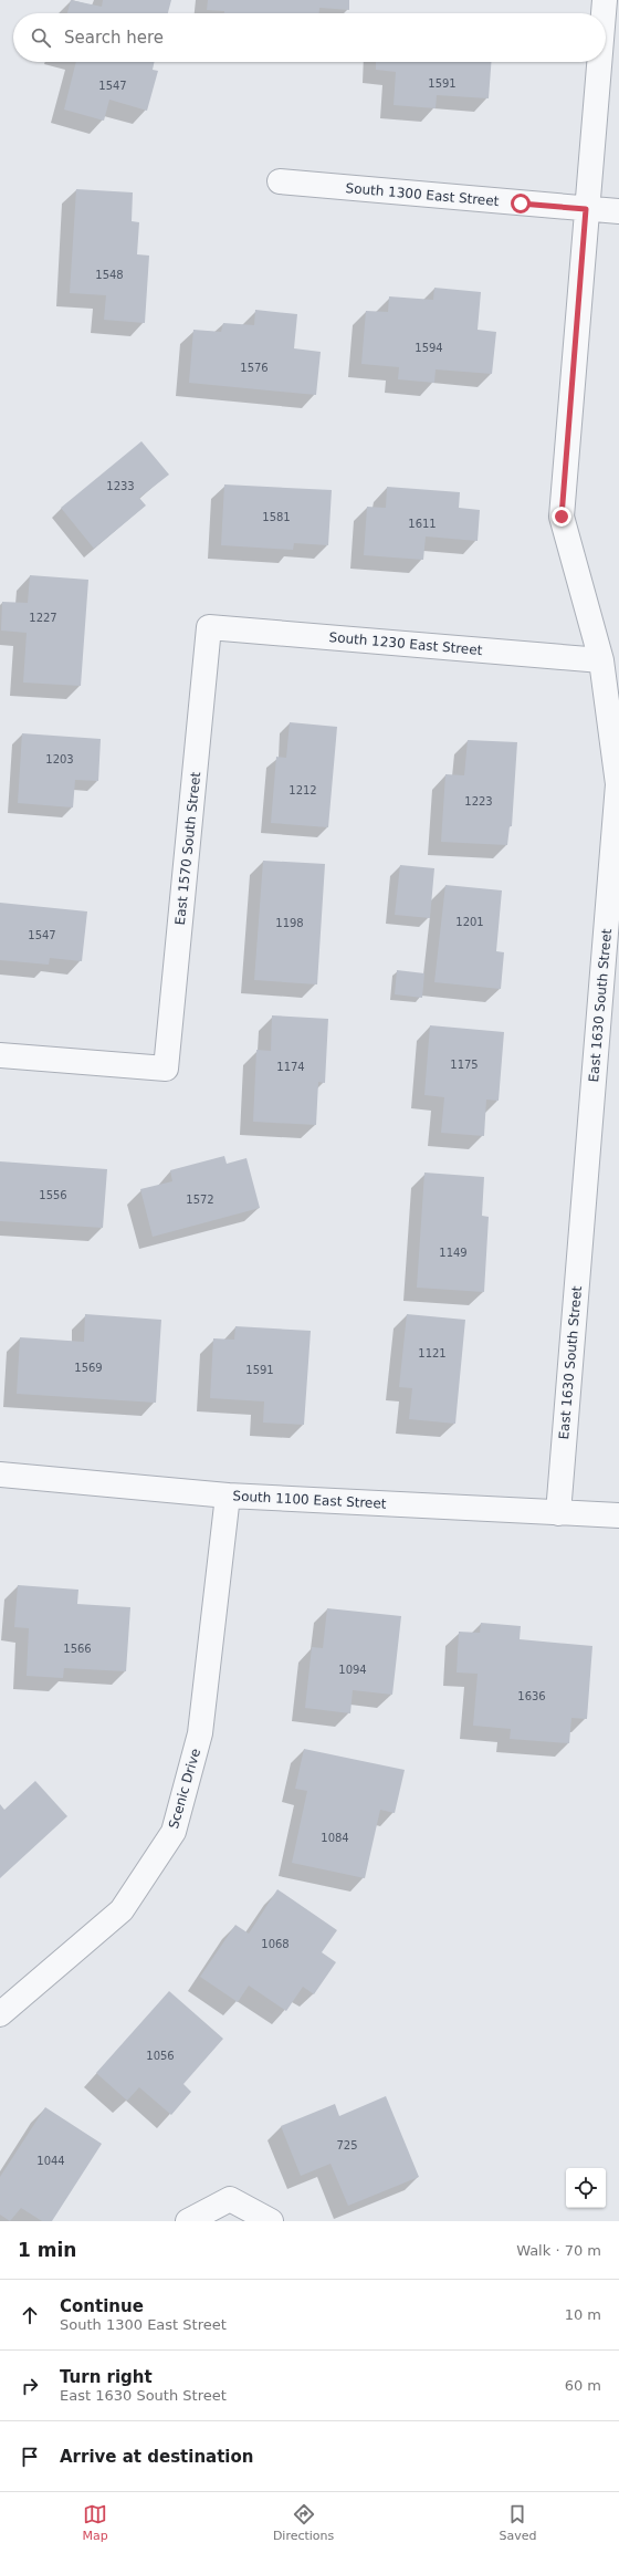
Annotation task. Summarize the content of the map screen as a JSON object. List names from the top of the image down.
{
  "streets": {
    "street": [
      "South 1300 East Street",
      "South 1230 East Street",
      "East 1570 South Street",
      "East 1630 South Street",
      "South 1100 East Street",
      "Scenic Drive"
    ]
  },
  "crossings": [
    ["South 1300 East Street", "East 1630 South Street"],
    ["South 1230 East Street", "East 1570 South Street"],
    ["South 1230 East Street", "East 1630 South Street"],
    ["East 1630 South Street", "South 1100 East Street"],
    ["South 1100 East Street", "Scenic Drive"]
  ],
  "house_numbers": [
    "1591",
    "1547",
    "1548",
    "1594",
    "1576",
    "1233",
    "1581",
    "1611",
    "1227",
    "1203",
    "1212",
    "1223",
    "1201",
    "1198",
    "1547",
    "1175",
    "1174",
    "1556",
    "1572",
    "1149",
    "1121",
    "1569",
    "1591",
    "1566",
    "1094",
    "1636",
    "1084",
    "1068",
    "1056",
    "725",
    "1044"
  ],
  "page": {
    "search": "Search here",
    "heading": ["1 min", "Walk · 70 m"],
    "list": [
      ["Continue", "South 1300 East Street", "10 m"],
      ["Turn right", "East 1630 South Street", "60 m"],
      "Arrive at destination"
    ],
    "nav": ["Map", "Directions", "Saved"]
  }
}
